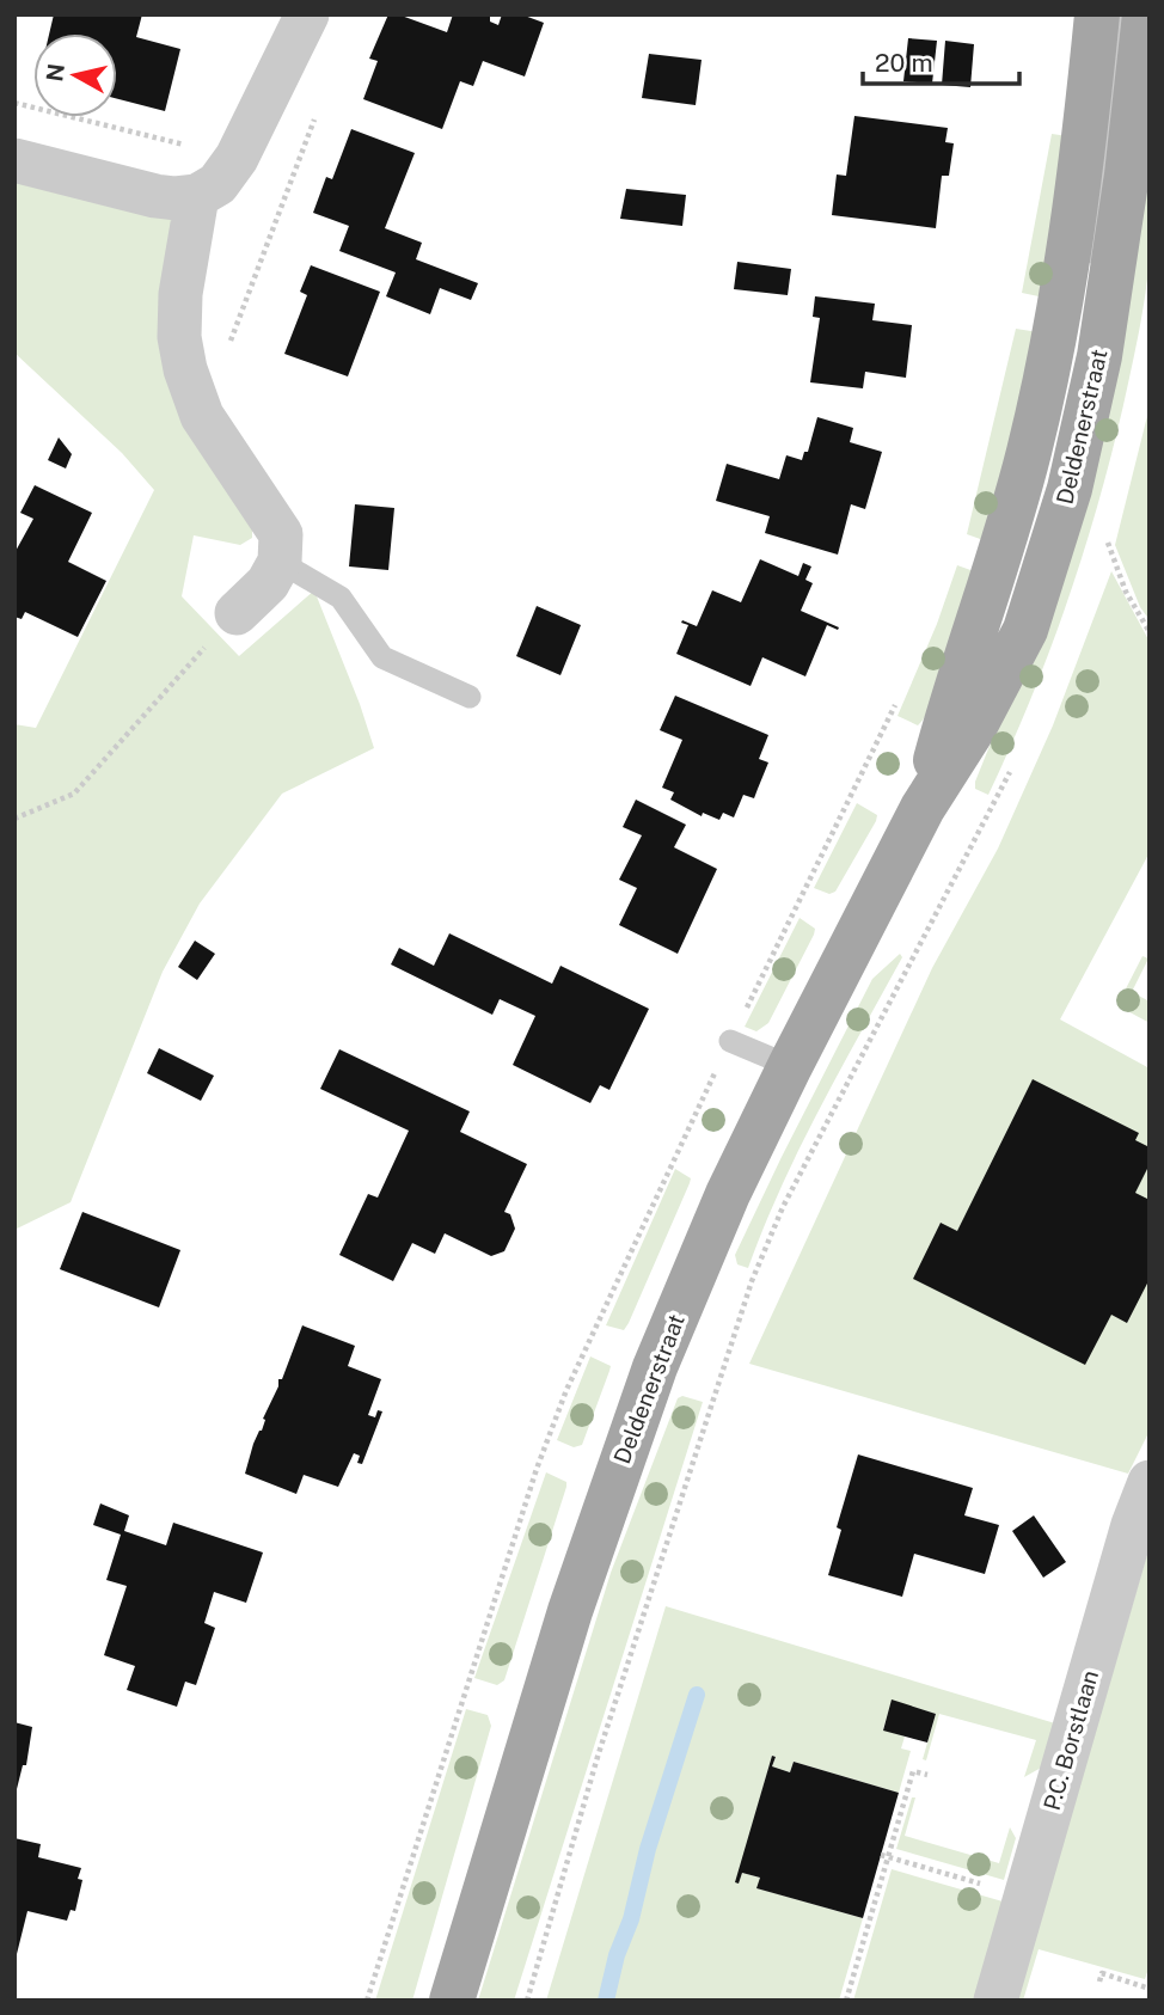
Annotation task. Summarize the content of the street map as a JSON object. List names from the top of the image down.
{
  "streets": {
    "main road": ["Deldenerstraat"],
    "street": ["P.C. Borstlaan"]
  },
  "scale_bar": "20 m",
  "north": "left"
}
